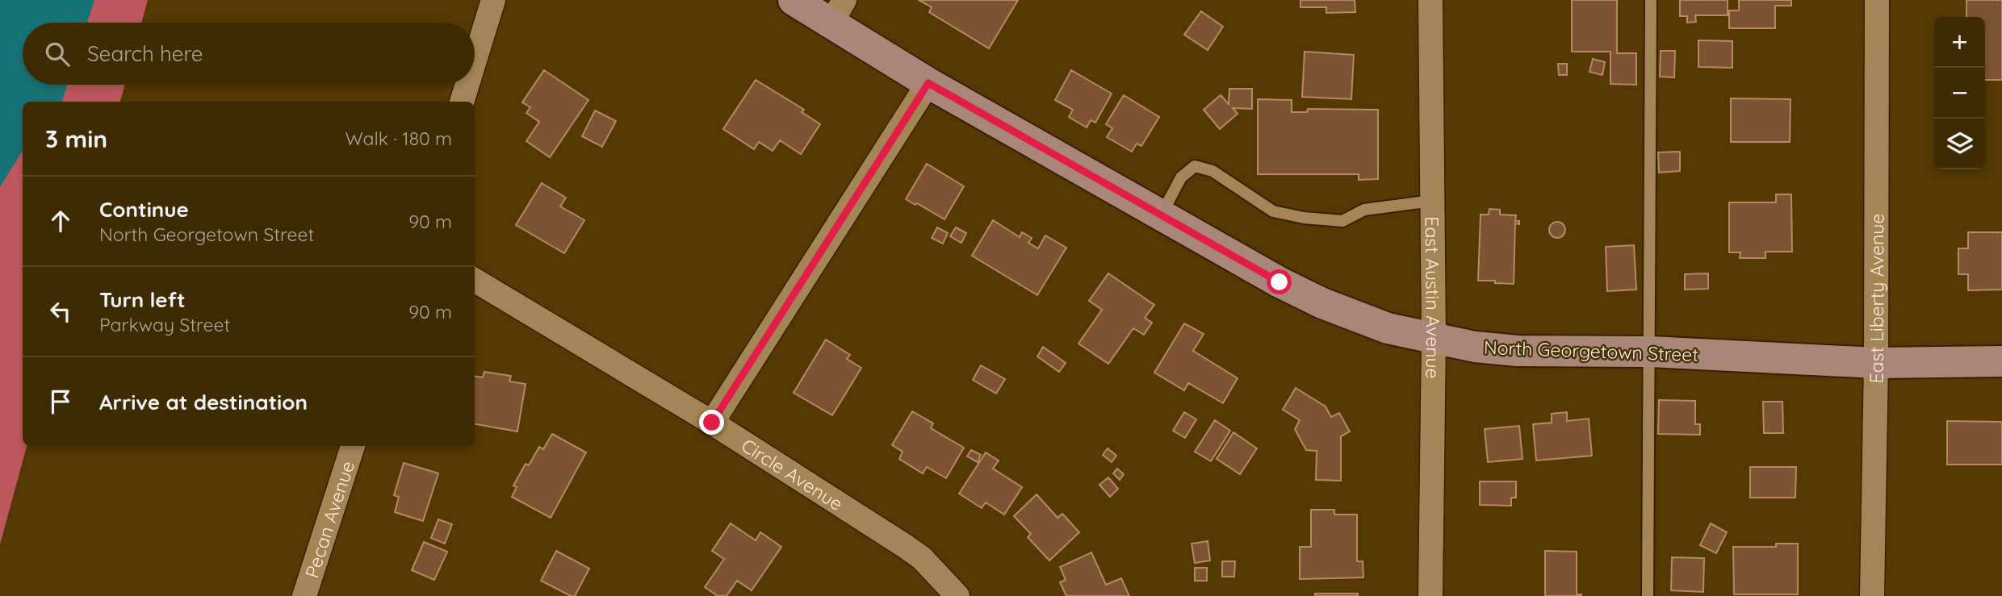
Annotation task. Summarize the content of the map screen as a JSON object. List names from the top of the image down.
{
  "streets": {
    "street": [
      "East Austin Avenue",
      "East Liberty Avenue",
      "North Georgetown Street",
      "Circle Avenue",
      "Pecan Avenue"
    ]
  },
  "crossings": [
    ["East Austin Avenue", "North Georgetown Street"],
    ["East Liberty Avenue", "North Georgetown Street"]
  ],
  "page": {
    "map_buttons": ["+", "−"],
    "search": "Search here",
    "heading": ["3 min", "Walk · 180 m"],
    "list": [
      ["Continue", "North Georgetown Street", "90 m"],
      ["Turn left", "Parkway Street", "90 m"],
      "Arrive at destination"
    ]
  }
}
